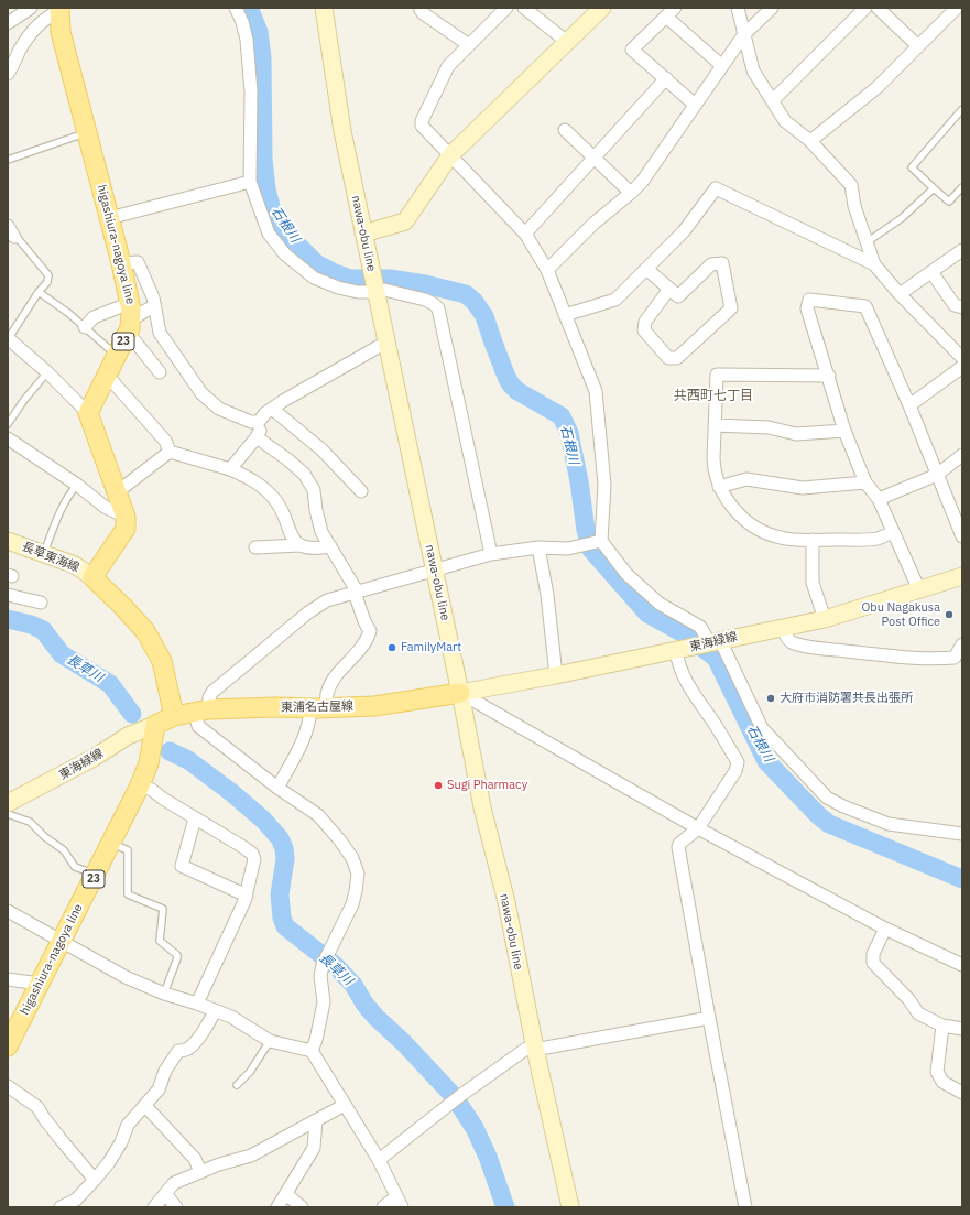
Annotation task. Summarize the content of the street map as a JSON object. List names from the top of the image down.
{
  "streets": {
    "main road": [
      "nawa-obu line",
      "higashiura-nagoya line",
      "23",
      "長草東海線",
      "東海緑線",
      "東浦名古屋線"
    ]
  },
  "crossings": [
    ["nawa-obu line", "東海緑線"],
    ["nawa-obu line", "東浦名古屋線"],
    ["higashiura-nagoya line", "23"],
    ["higashiura-nagoya line", "東海緑線"],
    ["東海緑線", "東浦名古屋線"]
  ],
  "districts": ["共西町七丁目"],
  "water": ["石根川", "長草川"],
  "places": [
    "Obu Nagakusa Post Office",
    "FamilyMart",
    "大府市消防署共長出張所",
    "Sugi Pharmacy"
  ]
}
